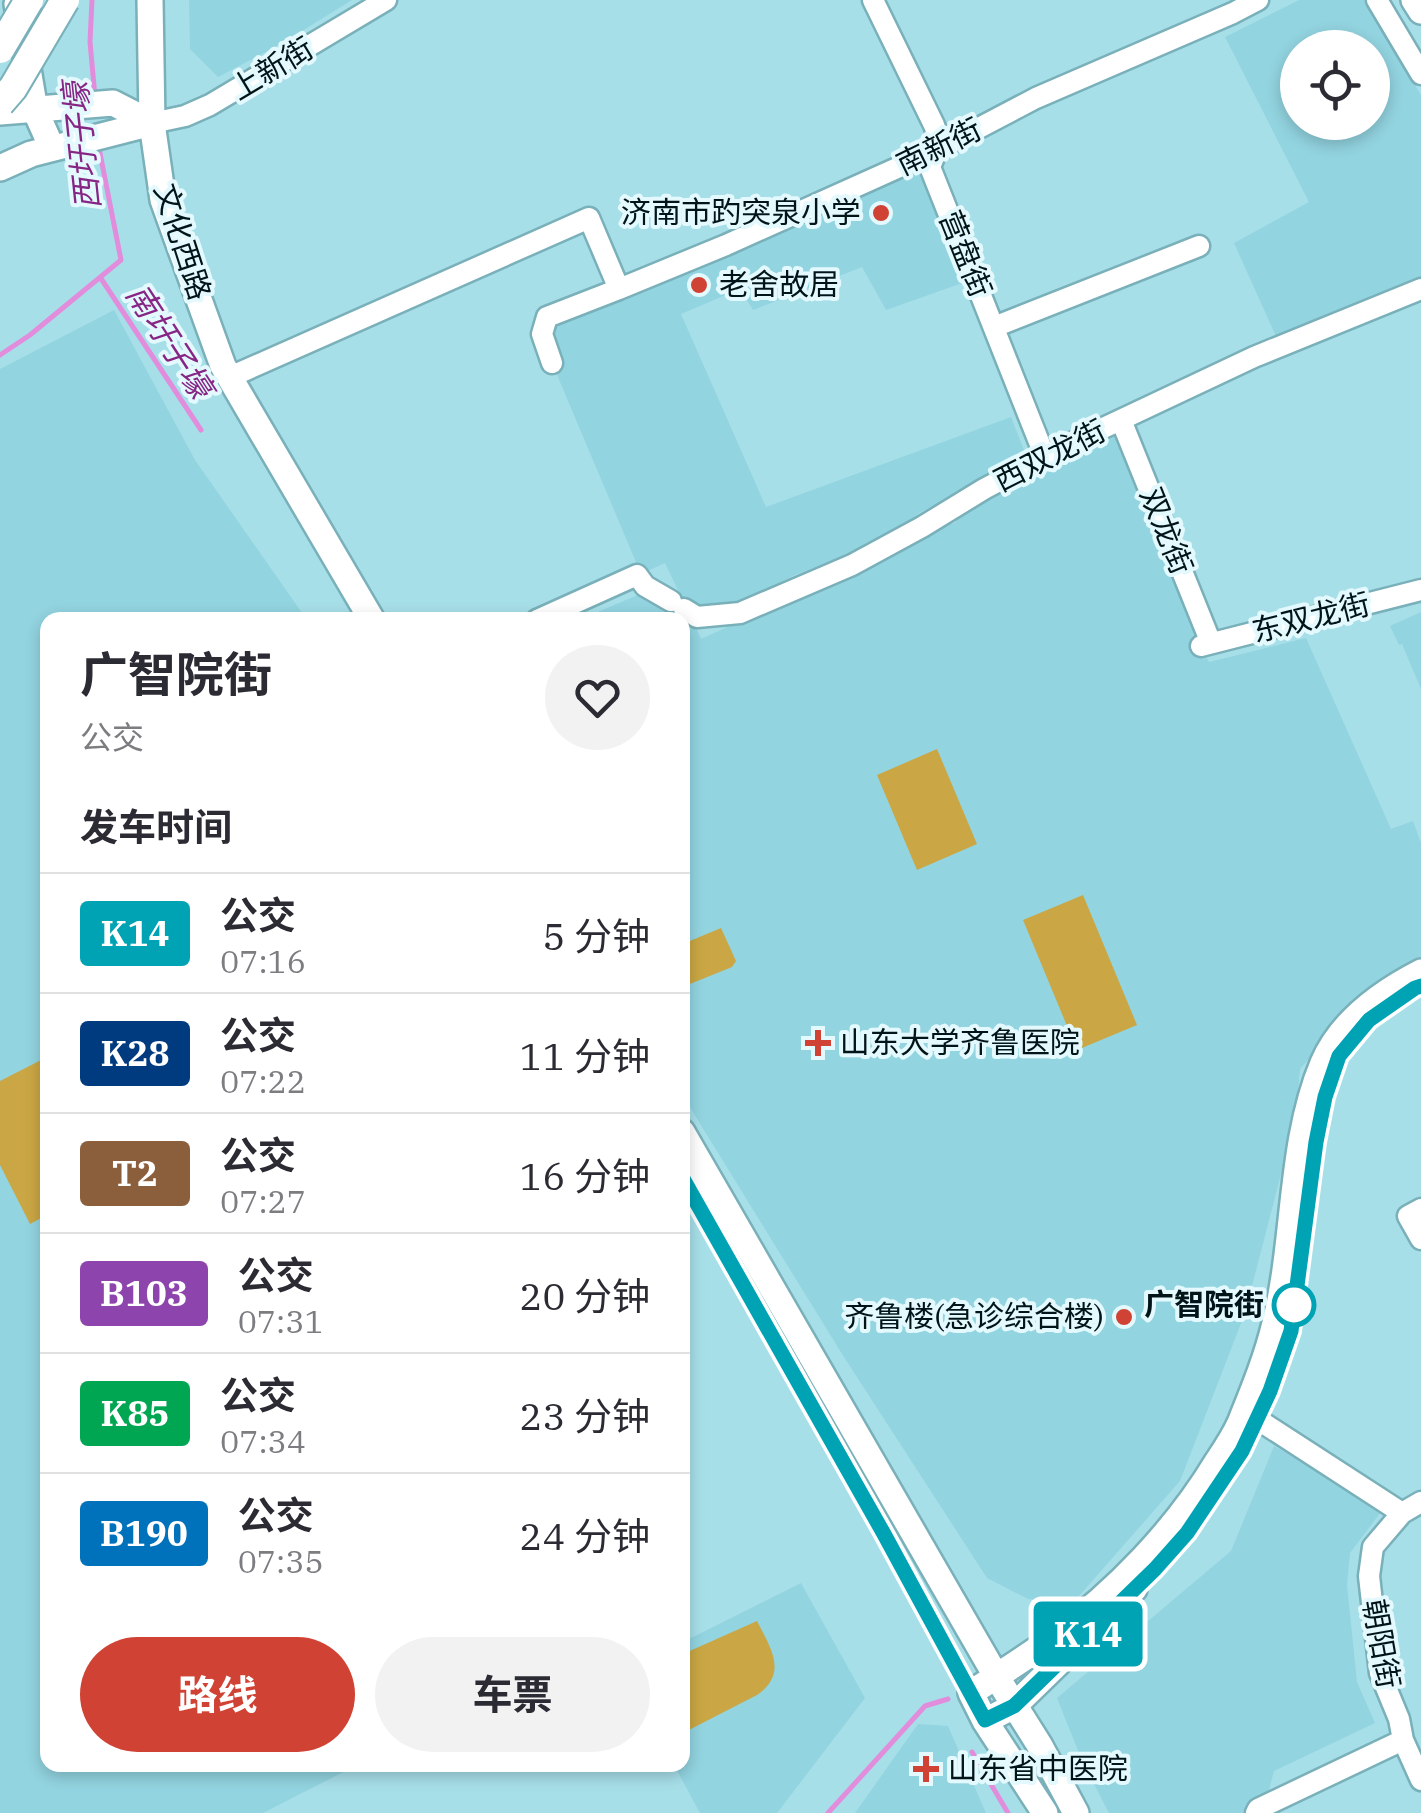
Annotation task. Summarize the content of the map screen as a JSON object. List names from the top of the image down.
{
  "streets": {
    "main road": ["文化西路"],
    "street": [
      "上新街",
      "南新街",
      "营盘街",
      "西双龙街",
      "双龙街",
      "东双龙街",
      "朝阳街"
    ]
  },
  "crossings": [
    ["上新街", "文化西路"],
    ["南新街", "营盘街"],
    ["营盘街", "西双龙街"],
    ["西双龙街", "双龙街"],
    ["双龙街", "东双龙街"]
  ],
  "water": ["西圩子壕", "南圩子壕"],
  "places": {
    "other": [
      "济南市趵突泉小学",
      "老舍故居",
      "广智院街",
      "齐鲁楼(急诊综合楼)"
    ],
    "health": ["山东大学齐鲁医院", "山东省中医院"]
  },
  "lines": ["bus line K14"],
  "page": {
    "on_map": "K14",
    "heading": [
      ["广智院街", "公交"],
      "发车时间"
    ],
    "list": [
      {
        "mark": "K14",
        "name": "公交",
        "note": "07:16",
        "value": "5 分钟"
      },
      {
        "mark": "K28",
        "name": "公交",
        "note": "07:22",
        "value": "11 分钟"
      },
      {
        "mark": "T2",
        "name": "公交",
        "note": "07:27",
        "value": "16 分钟"
      },
      {
        "mark": "B103",
        "name": "公交",
        "note": "07:31",
        "value": "20 分钟"
      },
      {
        "mark": "K85",
        "name": "公交",
        "note": "07:34",
        "value": "23 分钟"
      },
      {
        "mark": "B190",
        "name": "公交",
        "note": "07:35",
        "value": "24 分钟"
      }
    ],
    "buttons": ["路线", "车票"]
  }
}
